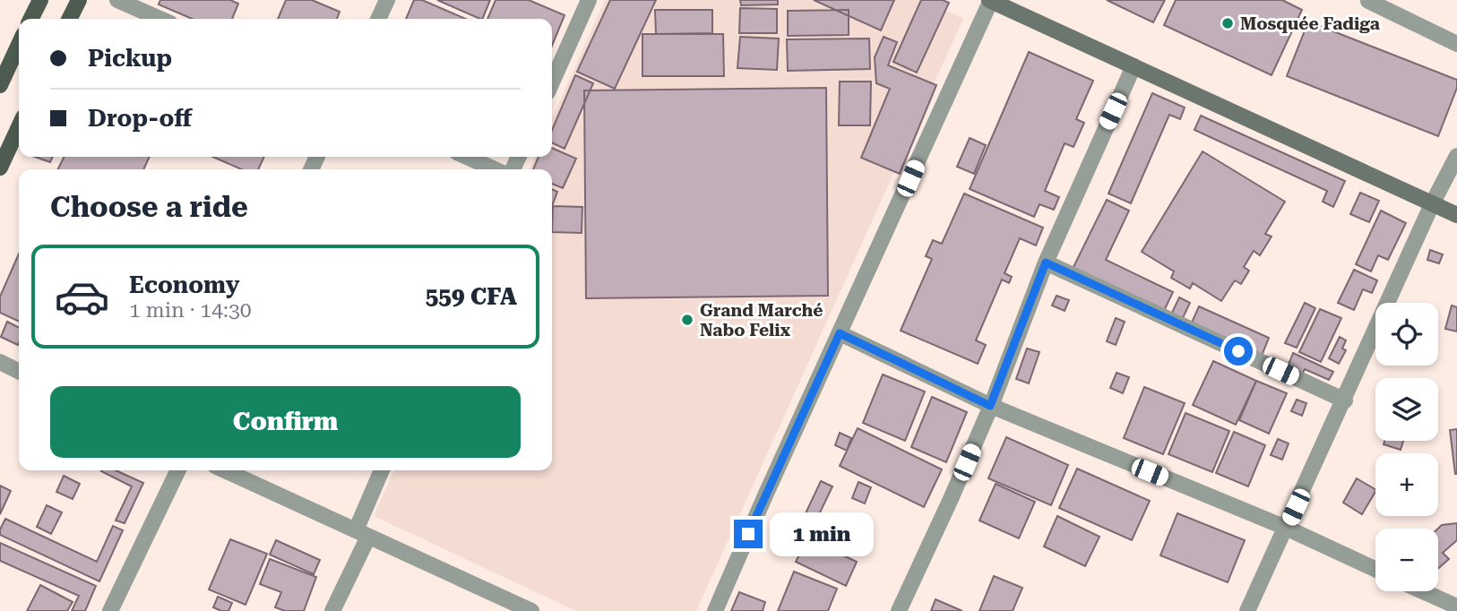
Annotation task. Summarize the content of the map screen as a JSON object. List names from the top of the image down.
{
  "places": ["Mosquée Fadiga", "Grand Marché Nabo Felix"],
  "page": {
    "banner": ["Pickup", "Drop-off"],
    "heading": "Choose a ride",
    "list": [
      {
        "name": "Economy",
        "note": "1 min · 14:30",
        "value": "559 CFA"
      }
    ],
    "map_buttons": ["+", "−"],
    "buttons": "Confirm",
    "bubble": "1 min"
  }
}
